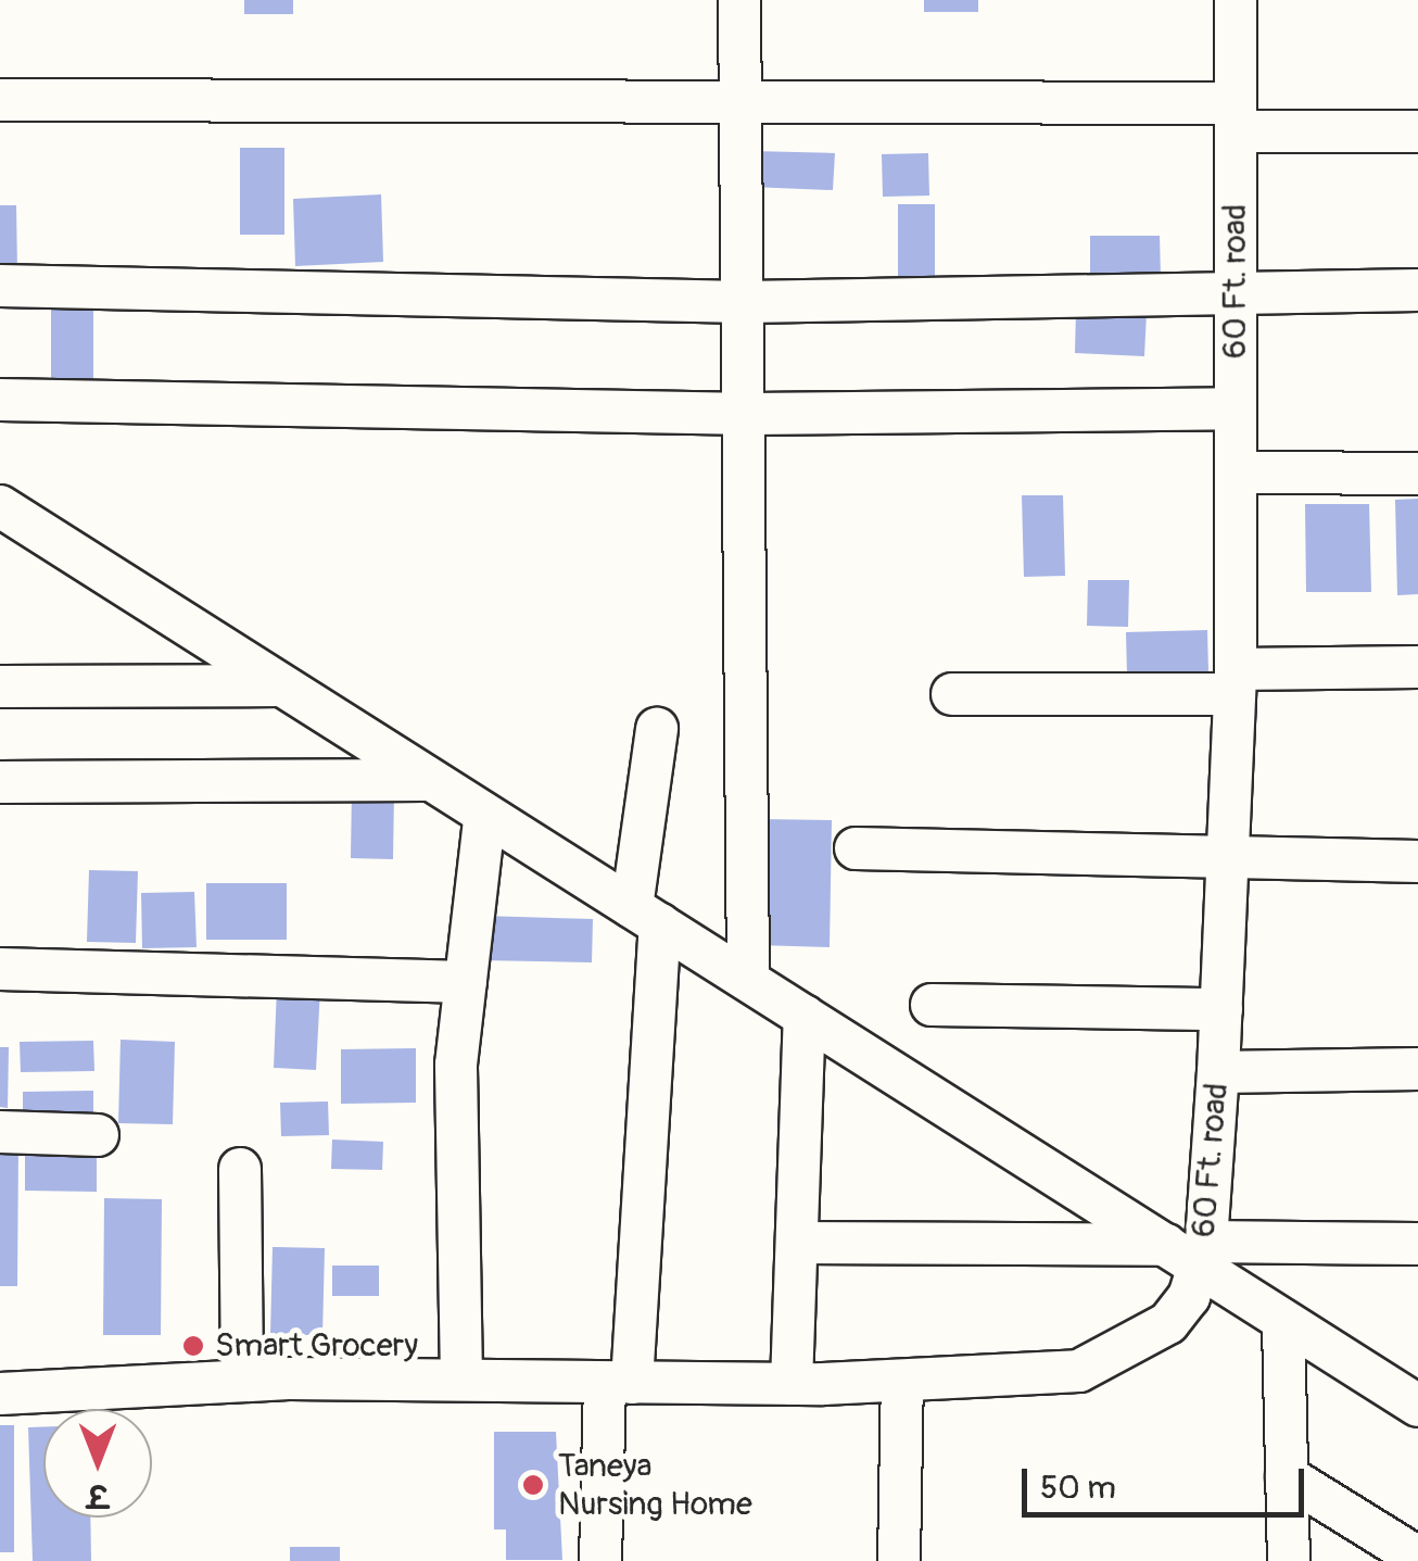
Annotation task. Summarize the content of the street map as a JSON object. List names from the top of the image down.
{
  "streets": {
    "street": ["60 Ft. road"]
  },
  "places": ["Smart Grocery", "Taneya Nursing Home"],
  "scale_bar": "50 m",
  "north": "bottom"
}
